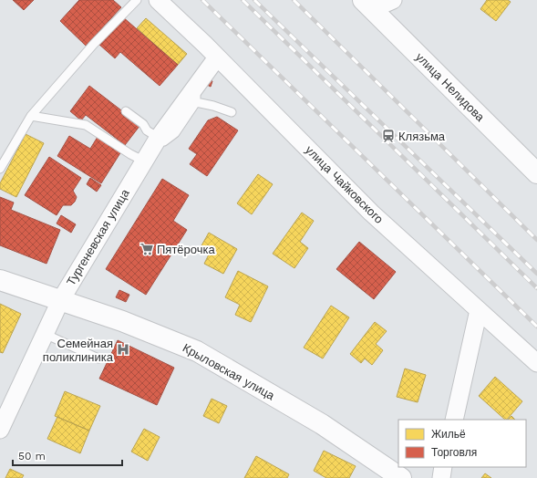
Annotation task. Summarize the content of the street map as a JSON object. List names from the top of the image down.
{
  "streets": {
    "street": [
      "улица Нелидова",
      "улица Чайковского",
      "Тургеневская улица",
      "Крыловская улица"
    ]
  },
  "crossings": [
    ["улица Чайковского", "Тургеневская улица"],
    ["Тургеневская улица", "Крыловская улица"]
  ],
  "places": {
    "station": ["Клязьма"],
    "supermarket": ["Пятёрочка"],
    "hospital": ["Семейная поликлиника"]
  },
  "legend": ["Жильё", "Торговля"],
  "scale_bar": "50 m"
}
